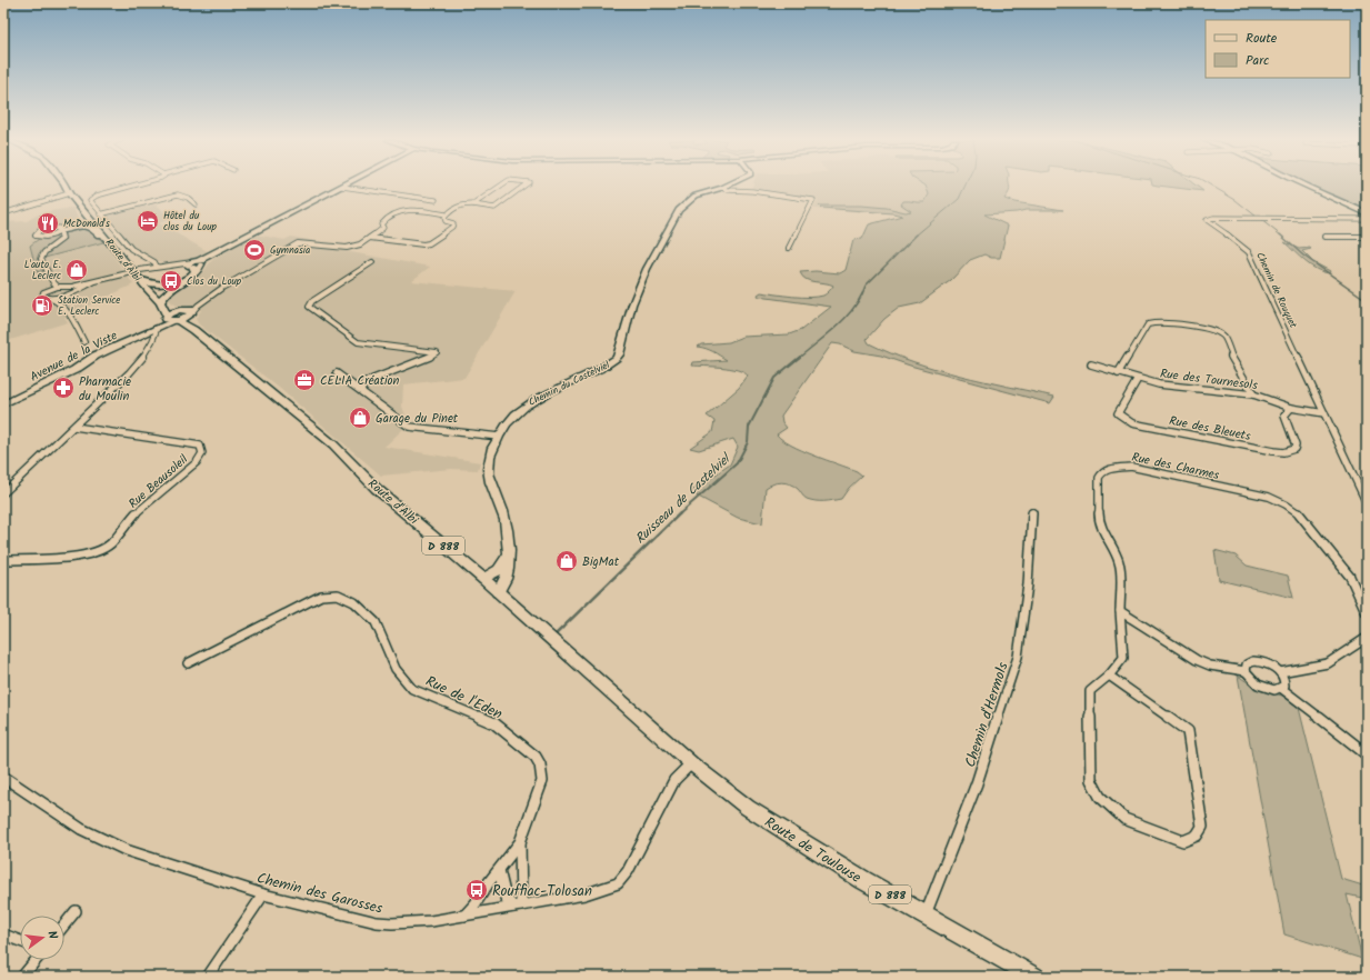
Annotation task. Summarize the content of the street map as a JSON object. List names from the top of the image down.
{
  "streets": {
    "main road": ["Route d'Albi", "D 888", "Route de Toulouse"],
    "street": [
      "Chemin de Rouquet",
      "Avenue de la Viste",
      "Rue des Tournesols",
      "Chemin du Castelviel",
      "Rue des Bleuets",
      "Rue des Charmes",
      "Rue Beausoleil",
      "Rue de l'Eden",
      "Chemin d'Hermols",
      "Chemin des Garosses"
    ]
  },
  "crossings": [
    ["Route d'Albi", "Avenue de la Viste"],
    ["Route d'Albi", "Chemin du Castelviel"],
    ["Route d'Albi", "Route de Toulouse"],
    ["Route d'Albi", "Chemin des Garosses"],
    ["Chemin de Rouquet", "Rue des Tournesols"],
    ["Rue des Tournesols", "Rue des Bleuets"],
    ["Rue de l'Eden", "Chemin des Garosses"],
    ["Chemin d'Hermols", "Route de Toulouse"],
    ["Route de Toulouse", "Chemin des Garosses"]
  ],
  "water": ["Ruisseau de Castelviel"],
  "places": {
    "hotel": ["Hôtel du clos du Loup"],
    "restaurant": ["McDonald's"],
    "sports": ["Gymnasia"],
    "shop": ["L'auto E. Leclerc", "Garage du Pinet", "BigMat"],
    "bus stop": ["Clos du Loup", "Rouffiac-Tolosan"],
    "fuel station": ["Station Service E. Leclerc"],
    "office": ["CELIA Création"],
    "pharmacy": ["Pharmacie du Moulin"]
  },
  "legend": ["Route", "Parc"],
  "north": "right"
}
